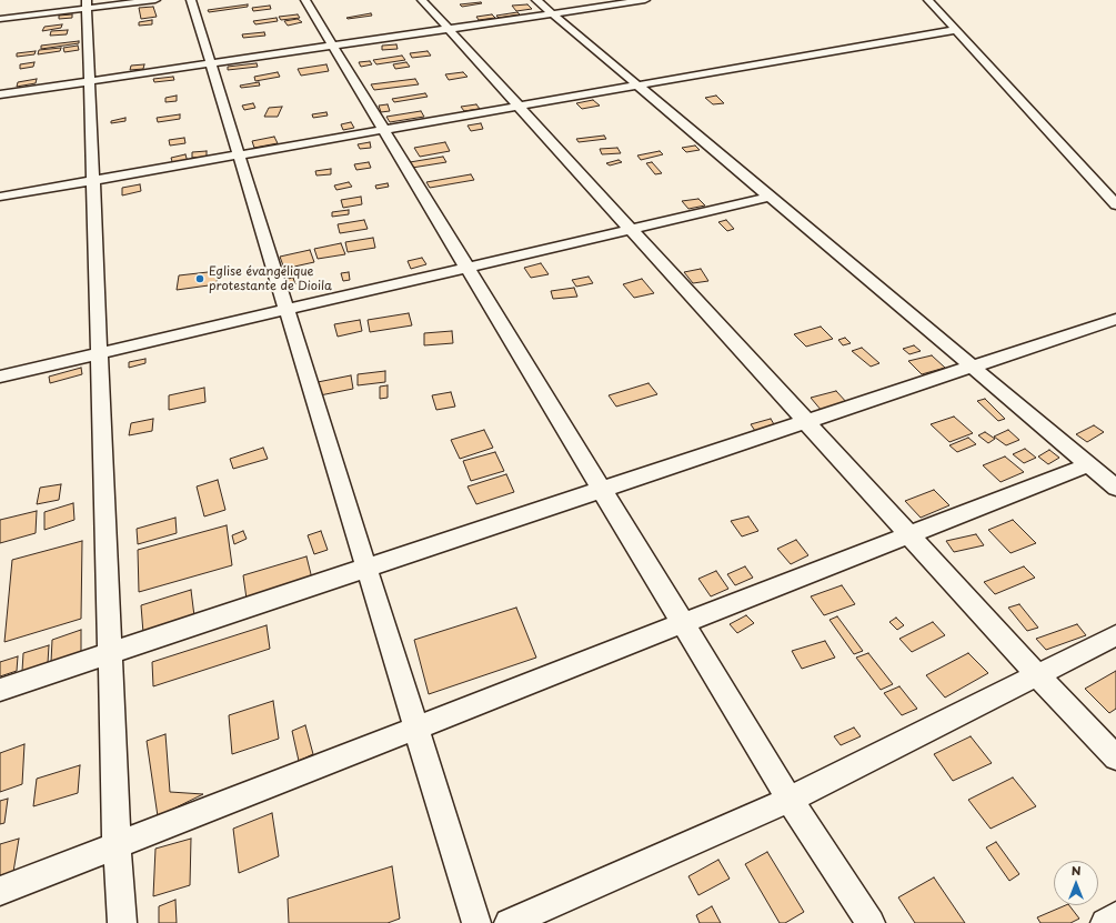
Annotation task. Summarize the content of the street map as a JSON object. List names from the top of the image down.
{
  "places": ["Eglise évangélique protestante de Dioila"],
  "north": "top"
}
